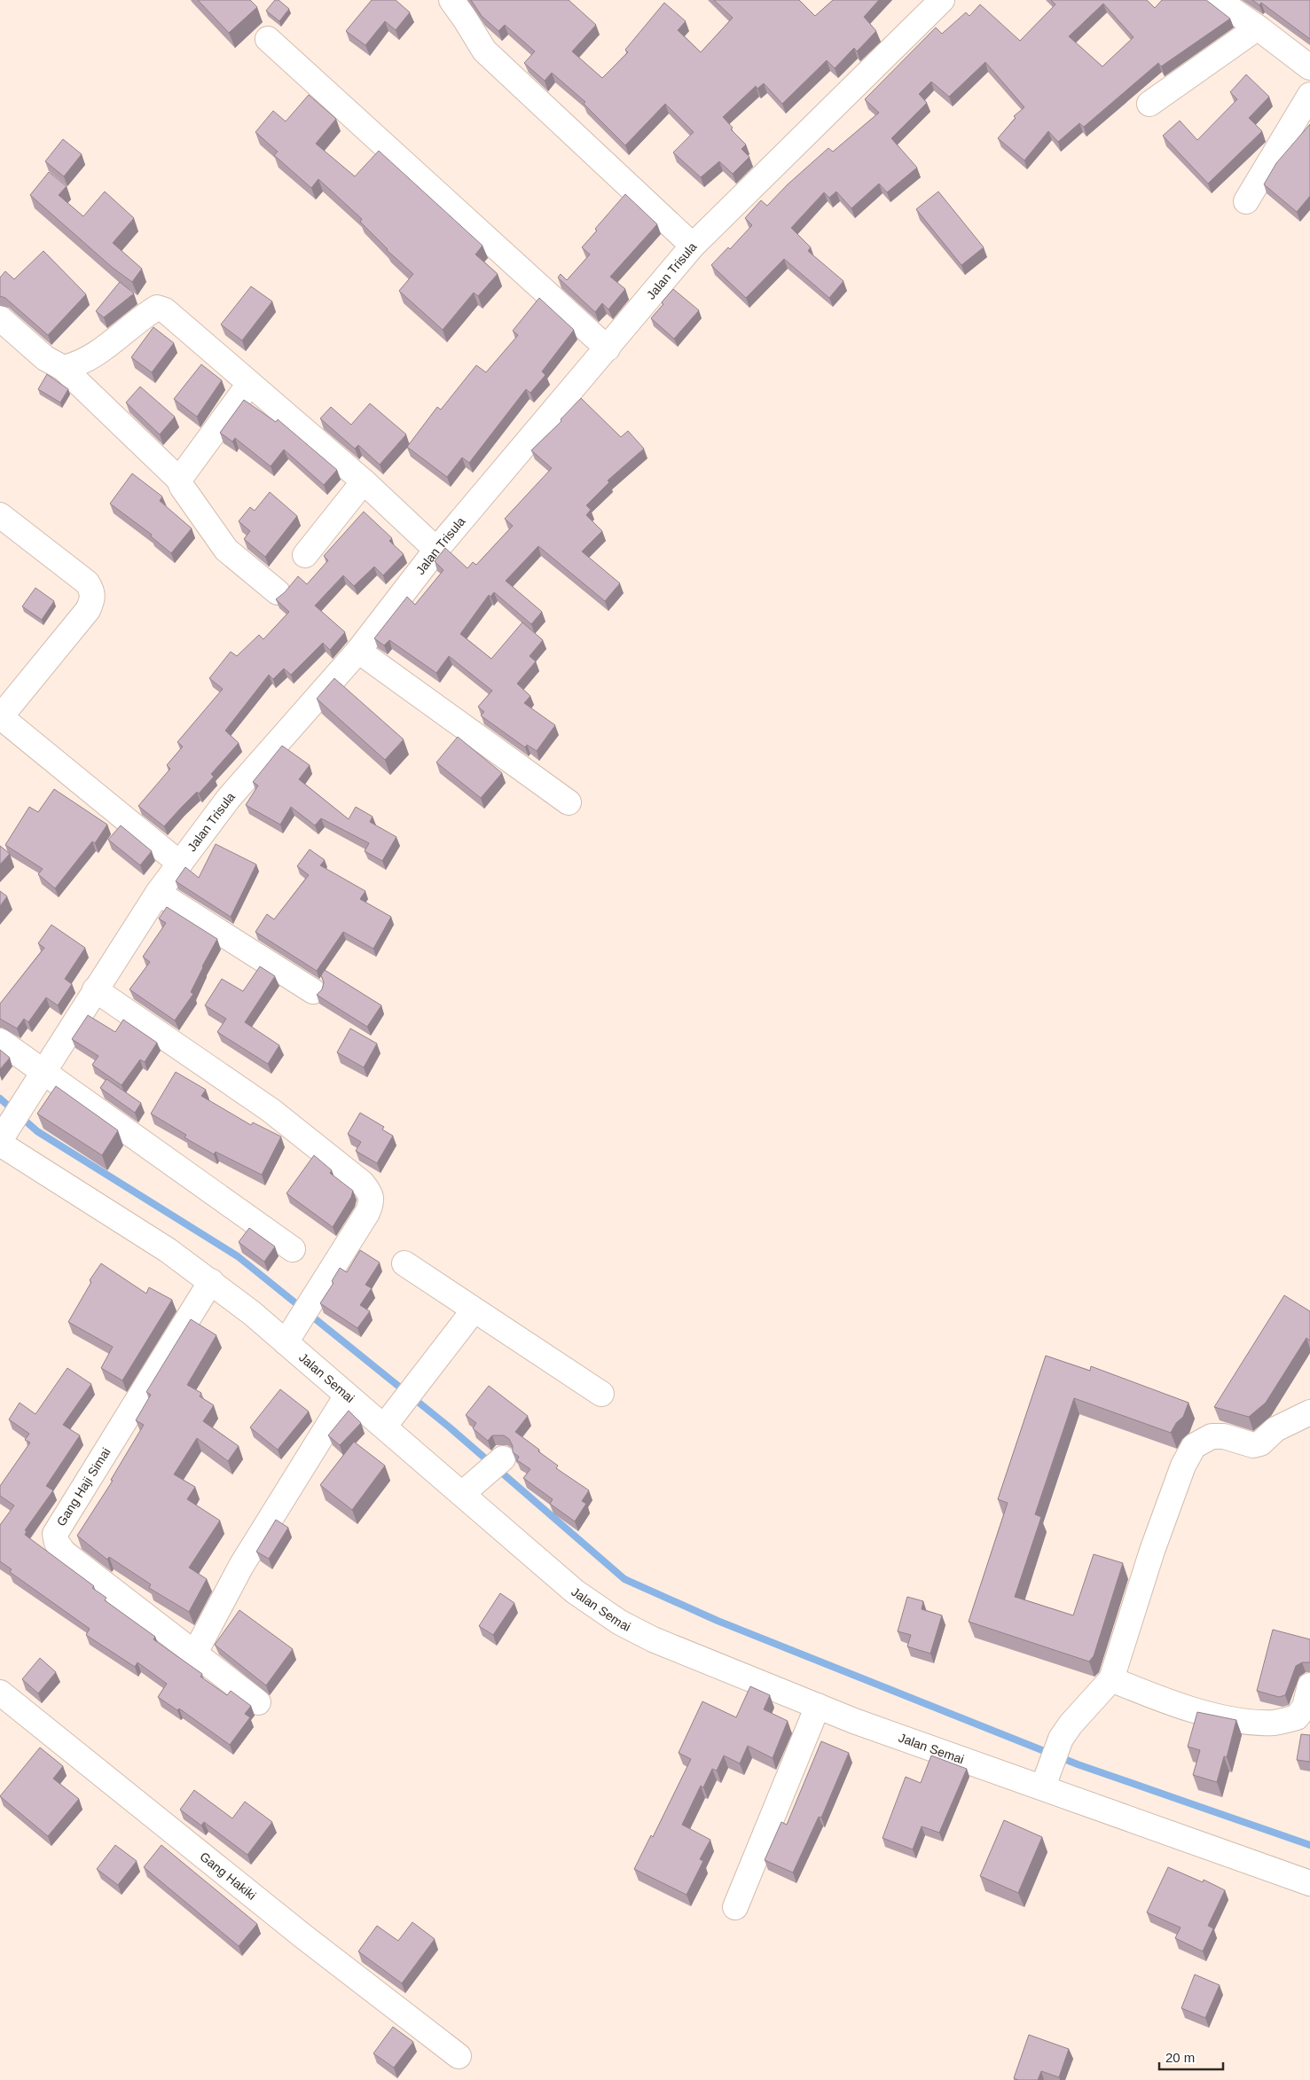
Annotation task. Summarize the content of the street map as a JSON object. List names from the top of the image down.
{
  "streets": {
    "street": [
      "Jalan Trisula",
      "Jalan Semai",
      "Gang Haji Simai",
      "Gang Hakiki"
    ]
  },
  "crossings": [
    ["Jalan Trisula", "Jalan Semai"],
    ["Jalan Semai", "Gang Haji Simai"]
  ],
  "scale_bar": "20 m"
}
